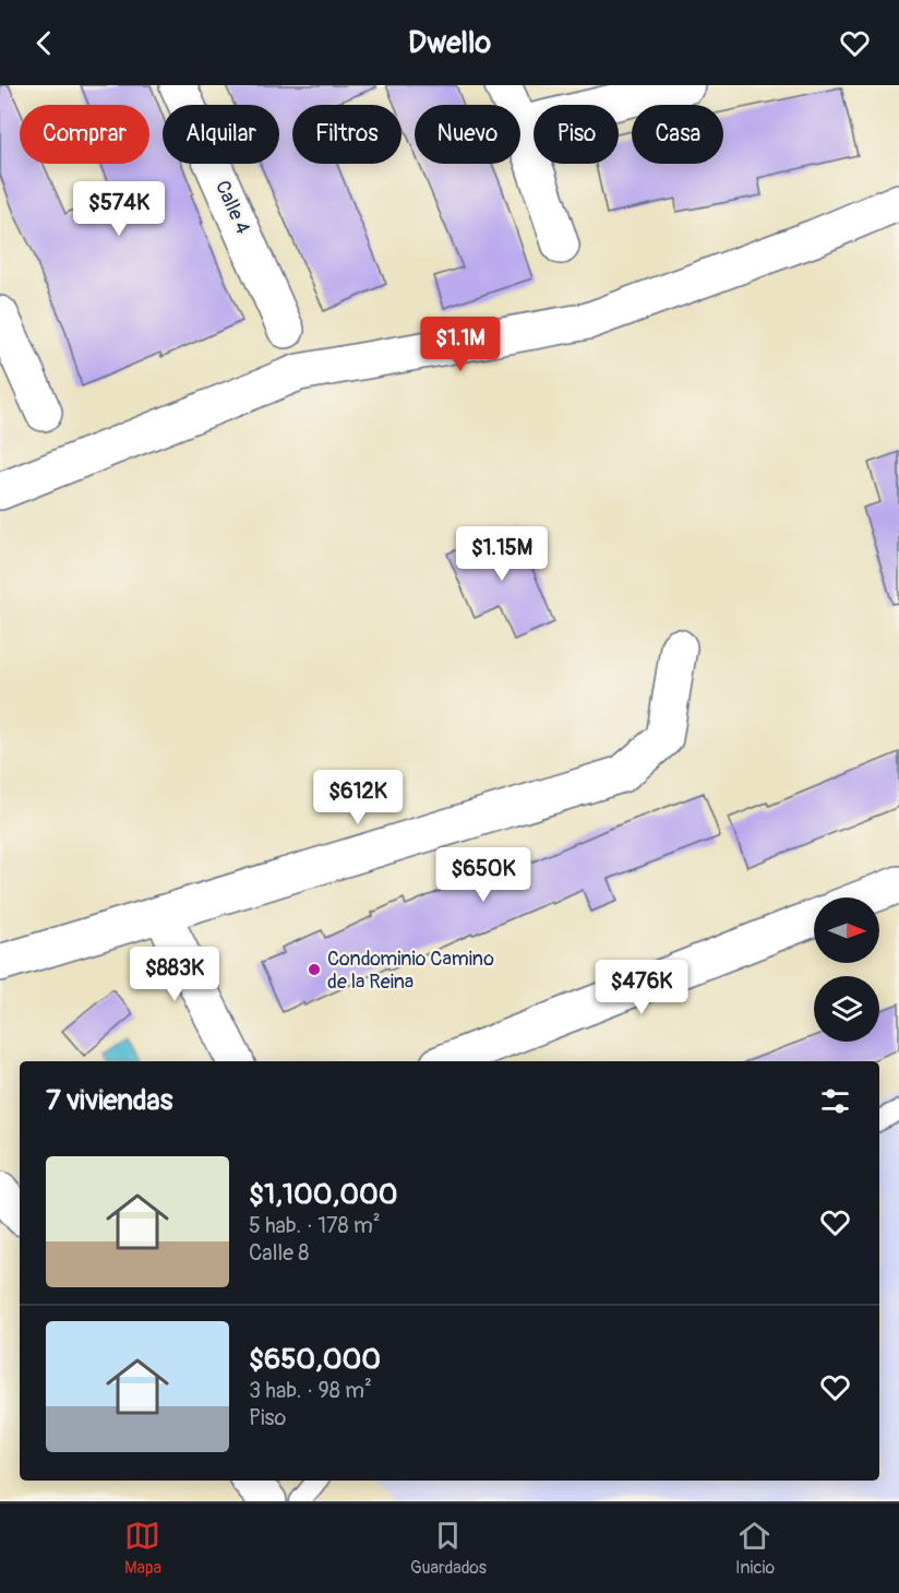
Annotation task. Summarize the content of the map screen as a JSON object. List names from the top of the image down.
{
  "streets": {
    "street": ["Calle 4"]
  },
  "places": ["Condominio Camino de la Reina"],
  "north": "right",
  "page": {
    "header": "Dwello",
    "chip": [
      "Comprar",
      "Alquilar",
      "Filtros",
      "Nuevo",
      "Piso",
      "Casa"
    ],
    "price": [
      "$574K",
      "$1.1M",
      "$1.15M",
      "$612K",
      "$650K",
      "$883K",
      "$476K"
    ],
    "heading": "7 viviendas",
    "list": [
      {
        "name": "$1,100,000",
        "note": "5 hab. · 178 m² · Calle 8"
      },
      {
        "name": "$650,000",
        "note": "3 hab. · 98 m² · Piso"
      }
    ],
    "tabs": ["Mapa", "Guardados", "Inicio"]
  }
}
